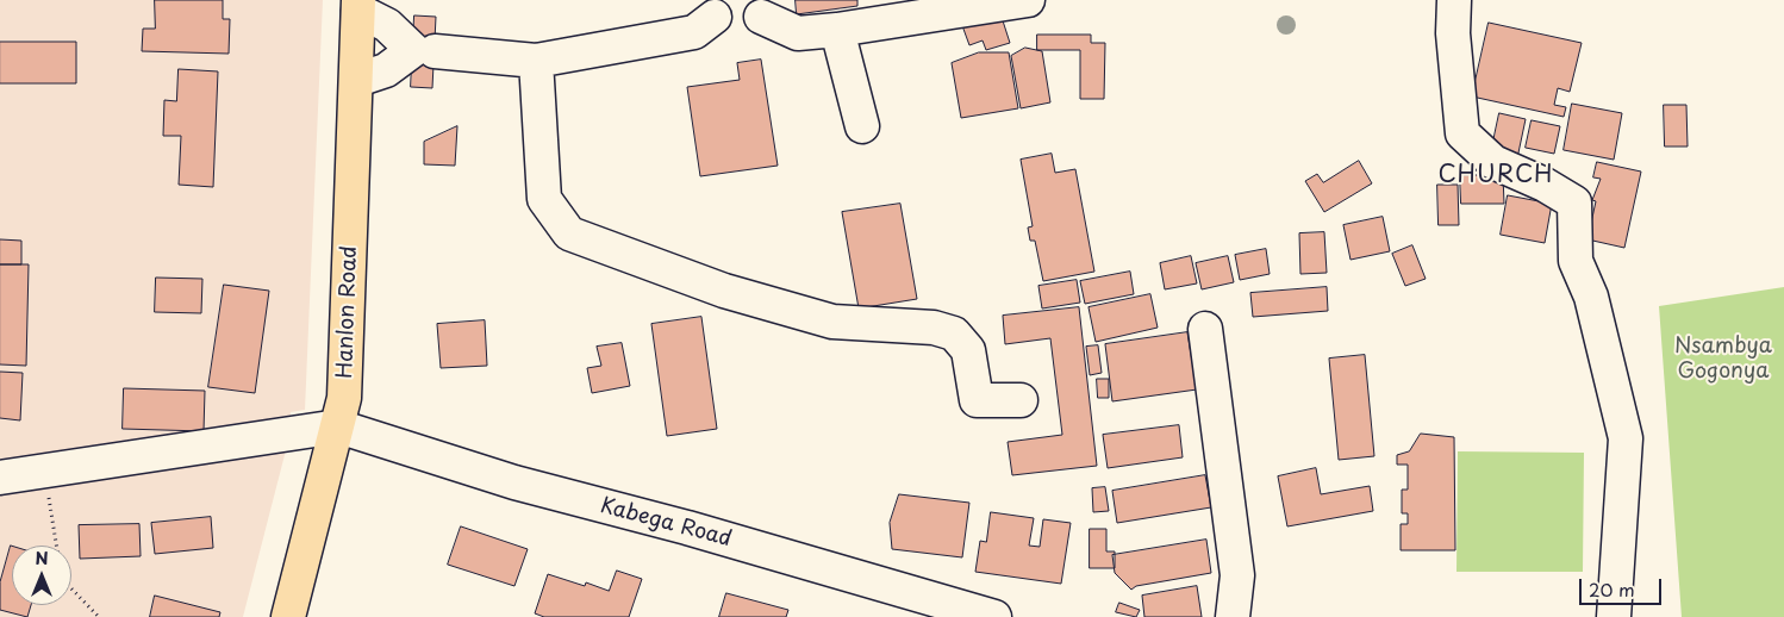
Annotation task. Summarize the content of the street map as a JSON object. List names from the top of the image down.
{
  "streets": {
    "main road": ["Hanlon Road"],
    "street": ["Kabega Road"]
  },
  "crossings": [
    ["Hanlon Road", "Kabega Road"]
  ],
  "districts": ["CHURCH"],
  "parks": ["Nsambya Gogonya"],
  "scale_bar": "20 m",
  "north": "top"
}
